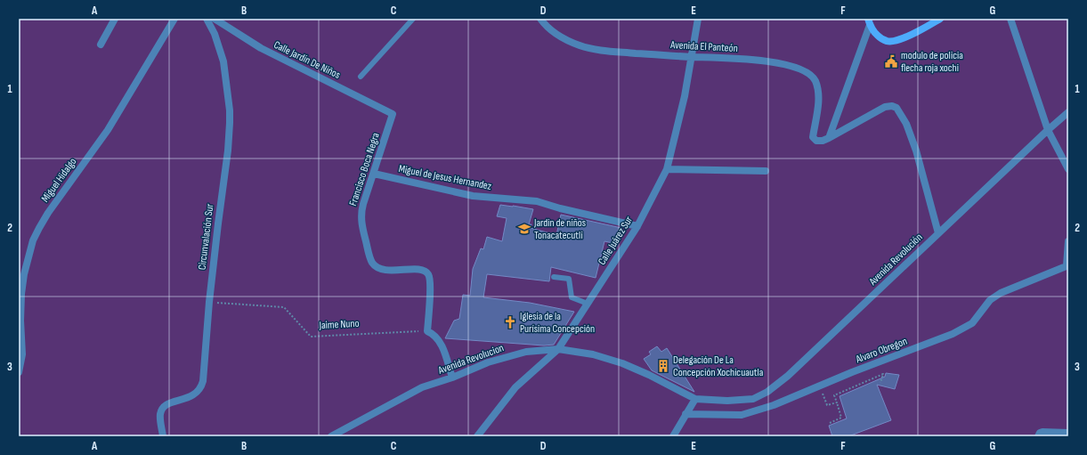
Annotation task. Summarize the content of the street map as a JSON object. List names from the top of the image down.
{
  "streets": {
    "street": [
      "Avenida El Panteón",
      "Calle Jardín De Niños",
      "Francisco Boca Negra",
      "Miguel de Jesus Hernandez",
      "Miguel Hidalgo",
      "Circunvalación Sur",
      "Calle Juárez Sur",
      "Avenida Revolución",
      "Alvaro Obregon",
      "Avenida Revolucion"
    ],
    "path": ["Jaime Nuno"]
  },
  "crossings": [
    ["Avenida El Panteón", "Calle Juárez Sur"],
    ["Calle Jardín De Niños", "Francisco Boca Negra"],
    ["Francisco Boca Negra", "Miguel de Jesus Hernandez"],
    ["Francisco Boca Negra", "Jaime Nuno"],
    ["Miguel de Jesus Hernandez", "Calle Juárez Sur"],
    ["Circunvalación Sur", "Jaime Nuno"],
    ["Calle Juárez Sur", "Avenida Revolucion"],
    ["Avenida Revolución", "Avenida Revolucion"]
  ],
  "places": {
    "public building": ["modulo de policia flecha roja xochi"],
    "school or university": ["Jardin de niños Tonacatecutli"],
    "church": ["Iglesia de la Purísima Concepción"],
    "building": ["Delegación De La Concepción Xochicuautla"]
  },
  "grid": {
    "columns": [
      "A",
      "B",
      "C",
      "D",
      "E",
      "F",
      "G"
    ],
    "rows": ["1", "2", "3"]
  }
}
